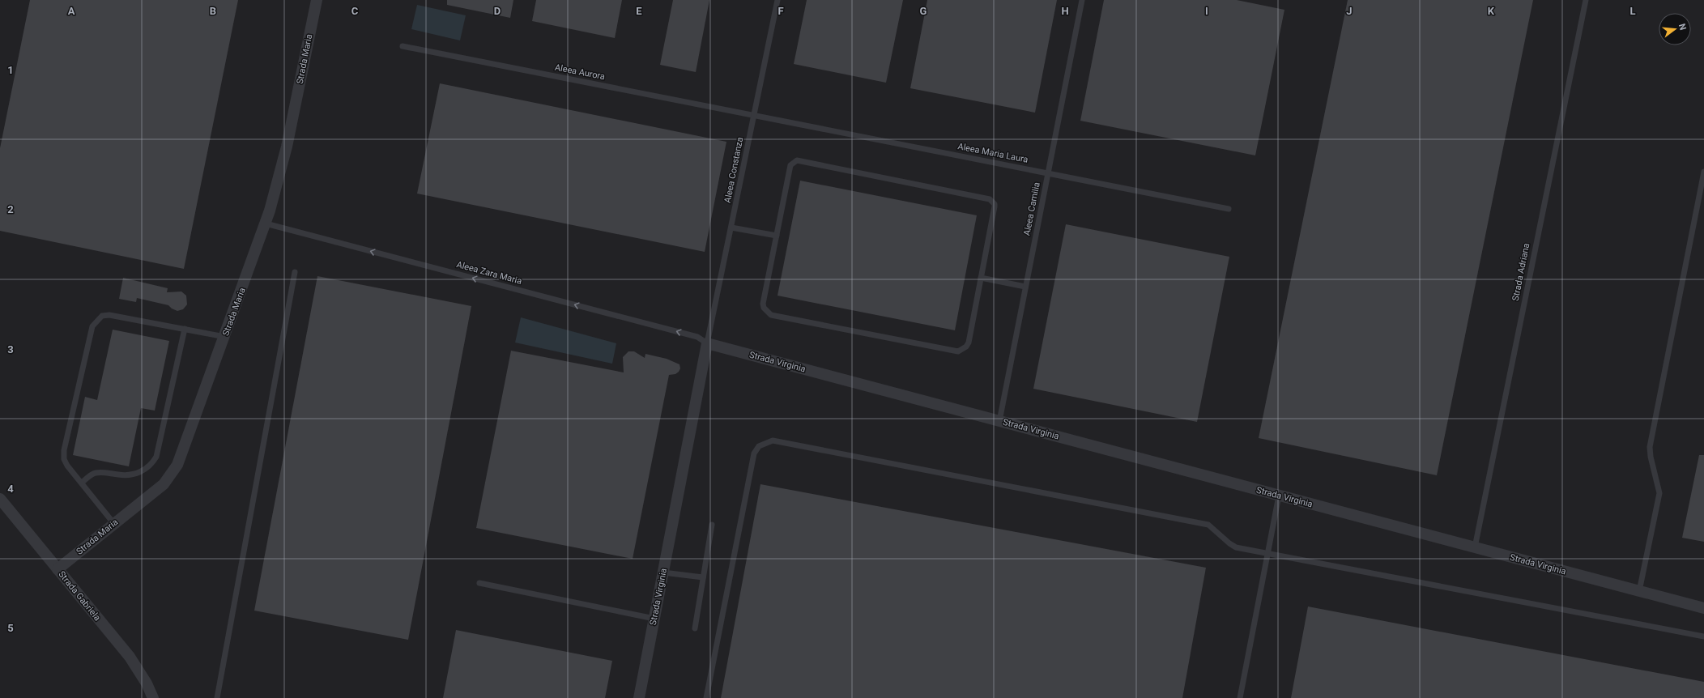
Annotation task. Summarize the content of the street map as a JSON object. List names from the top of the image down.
{
  "streets": {
    "street": ["Strada Maria", "Strada Virginia", "Strada Gabriela"],
    "lane": [
      "Aleea Aurora",
      "Aleea Maria Laura",
      "Aleea Constanza",
      "Aleea Camilia",
      "Strada Adriana",
      "Aleea Zara Maria"
    ]
  },
  "crossings": [
    ["Strada Maria", "Aleea Zara Maria"],
    ["Strada Maria", "Strada Gabriela"],
    ["Aleea Aurora", "Aleea Maria Laura"],
    ["Aleea Aurora", "Aleea Constanza"],
    ["Aleea Maria Laura", "Aleea Constanza"],
    ["Aleea Maria Laura", "Aleea Camilia"],
    ["Aleea Constanza", "Aleea Zara Maria"],
    ["Aleea Constanza", "Strada Virginia"],
    ["Aleea Camilia", "Strada Virginia"],
    ["Strada Adriana", "Strada Virginia"],
    ["Aleea Zara Maria", "Strada Virginia"]
  ],
  "one_way": ["Aleea Zara Maria"],
  "north": "right",
  "grid": {
    "columns": [
      "A",
      "B",
      "C",
      "D",
      "E",
      "F",
      "G",
      "H",
      "I",
      "J",
      "K",
      "L"
    ],
    "rows": [
      "1",
      "2",
      "3",
      "4",
      "5"
    ]
  }
}
